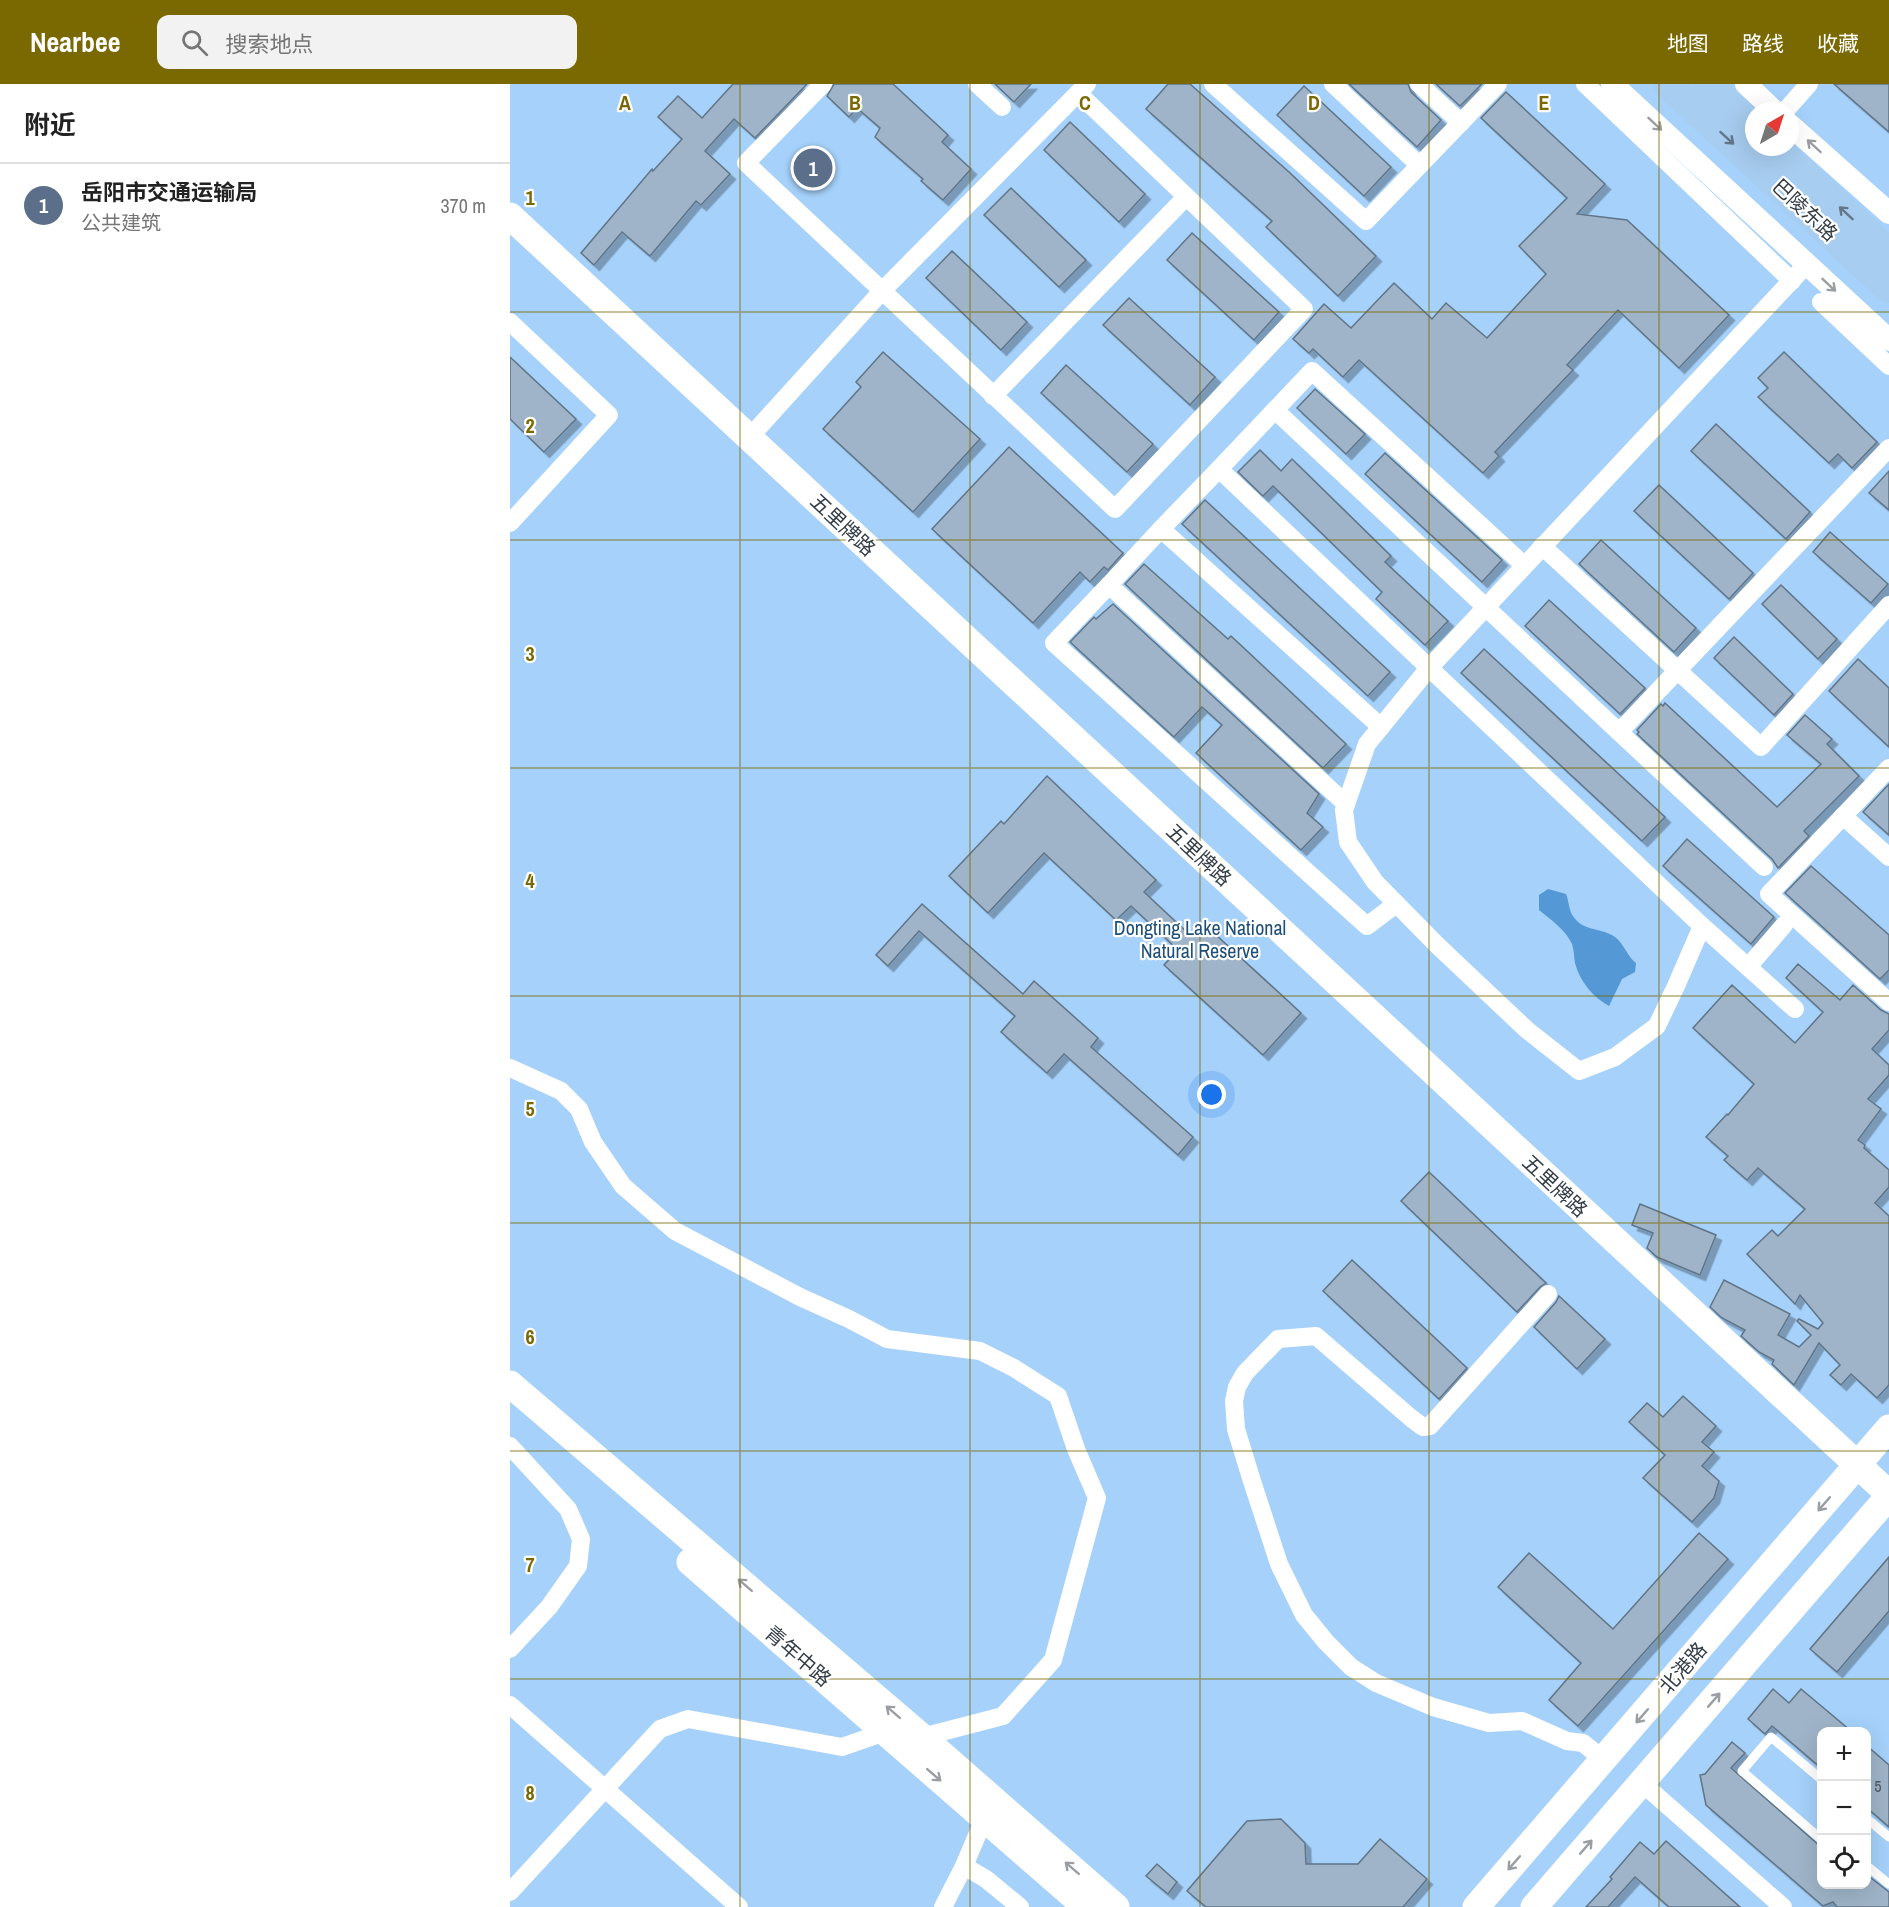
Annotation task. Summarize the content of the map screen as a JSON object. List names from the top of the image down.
{
  "streets": {
    "main road": [
      "巴陵东路",
      "五里牌路",
      "青年中路",
      "北港路"
    ]
  },
  "crossings": [
    ["五里牌路", "北港路"]
  ],
  "parks": ["Dongting Lake National Natural Reserve"],
  "house_numbers": ["5"],
  "north": "top right",
  "page": {
    "header": "Nearbee",
    "search": "搜索地点",
    "nav": ["地图", "路线", "收藏"],
    "heading": "附近",
    "pins": "1",
    "list": [
      {
        "mark": "1",
        "name": "岳阳市交通运输局",
        "note": "公共建筑",
        "value": "370 m"
      }
    ],
    "map_buttons": ["+", "−"]
  },
  "grid": {
    "columns": [
      "A",
      "B",
      "C",
      "D",
      "E"
    ],
    "rows": [
      "1",
      "2",
      "3",
      "4",
      "5",
      "6",
      "7",
      "8"
    ]
  }
}
